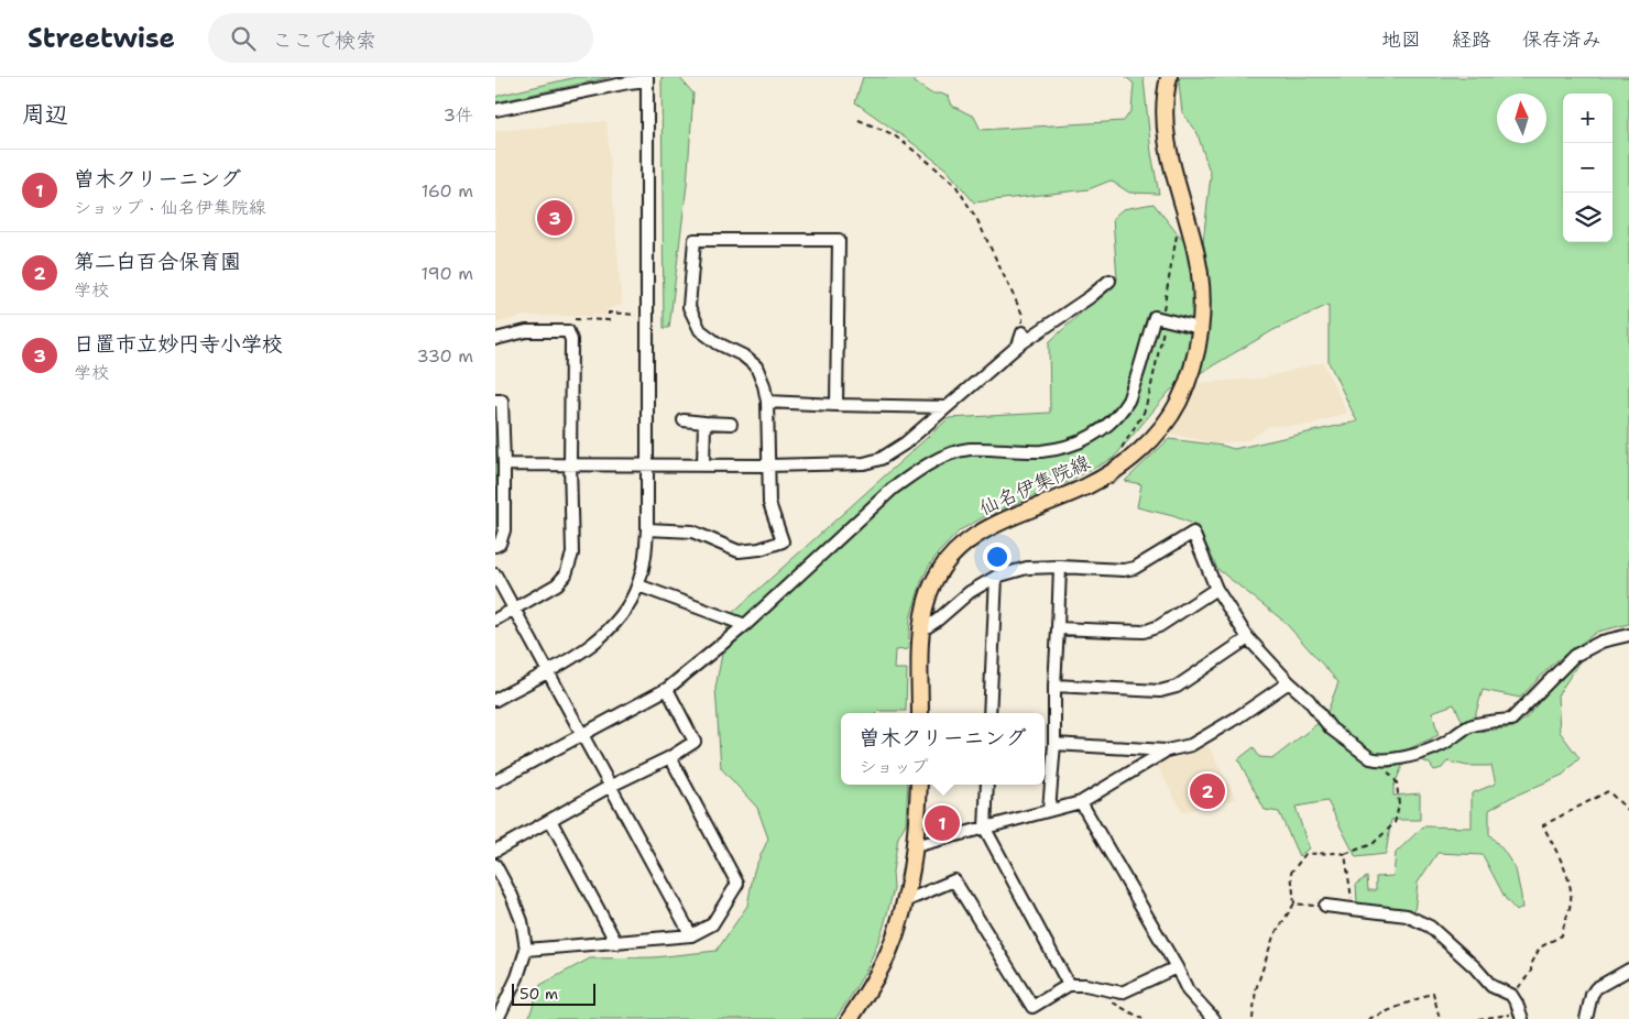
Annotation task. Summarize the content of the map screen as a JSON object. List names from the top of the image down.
{
  "streets": {
    "main road": ["仙名伊集院線"]
  },
  "scale_bar": "50 m",
  "north": "top",
  "page": {
    "header": "Streetwise",
    "search": "ここで検索",
    "nav": ["地図", "経路", "保存済み"],
    "heading": ["周辺", "3件"],
    "map_buttons": ["+", "−"],
    "list": [
      {
        "mark": "1",
        "name": "曽木クリーニング",
        "note": "ショップ · 仙名伊集院線",
        "value": "160 m"
      },
      {
        "mark": "2",
        "name": "第二白百合保育園",
        "note": "学校",
        "value": "190 m"
      },
      {
        "mark": "3",
        "name": "日置市立妙円寺小学校",
        "note": "学校",
        "value": "330 m"
      }
    ],
    "pins": ["3", "2", "1"],
    "popup": ["曽木クリーニング", "ショップ"],
    "scale": "50 m"
  }
}
